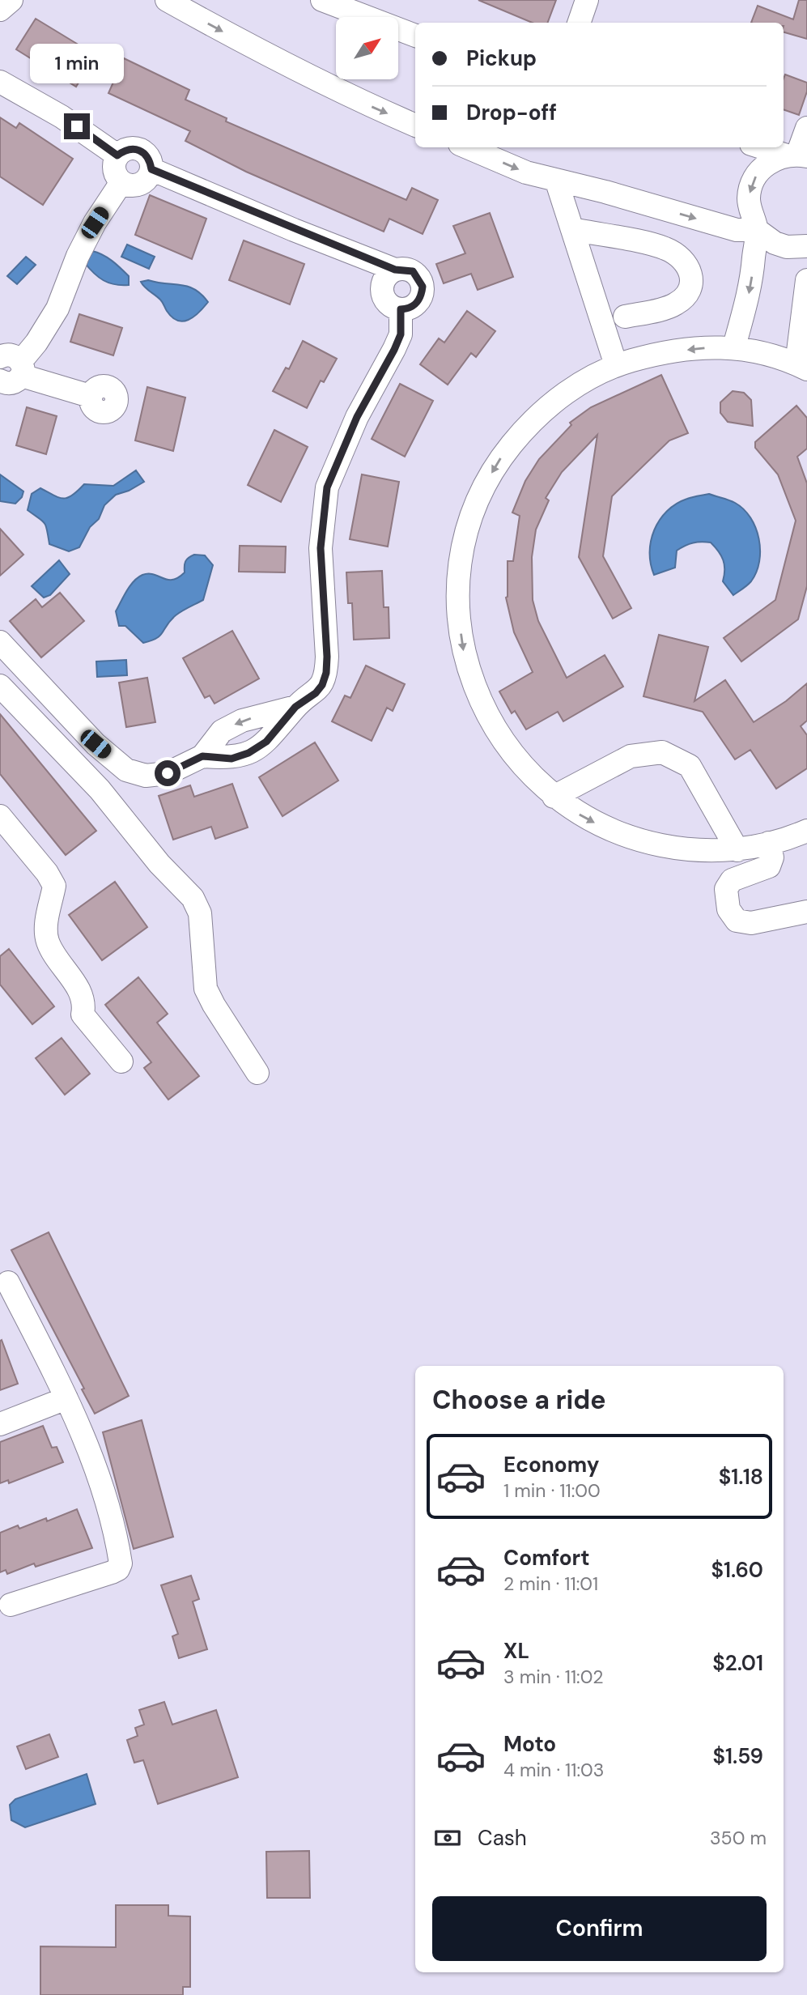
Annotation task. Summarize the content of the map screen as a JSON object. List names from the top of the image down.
{
  "north": "top right",
  "page": {
    "banner": ["Pickup", "Drop-off"],
    "bubble": "1 min",
    "heading": "Choose a ride",
    "list": [
      {
        "name": "Economy",
        "note": "1 min · 11:00",
        "value": "$1.18"
      },
      {
        "name": "Comfort",
        "note": "2 min · 11:01",
        "value": "$1.60"
      },
      {
        "name": "XL",
        "note": "3 min · 11:02",
        "value": "$2.01"
      },
      {
        "name": "Moto",
        "note": "4 min · 11:03",
        "value": "$1.59"
      }
    ],
    "pay": ["Cash", "350 m"],
    "buttons": "Confirm"
  }
}
